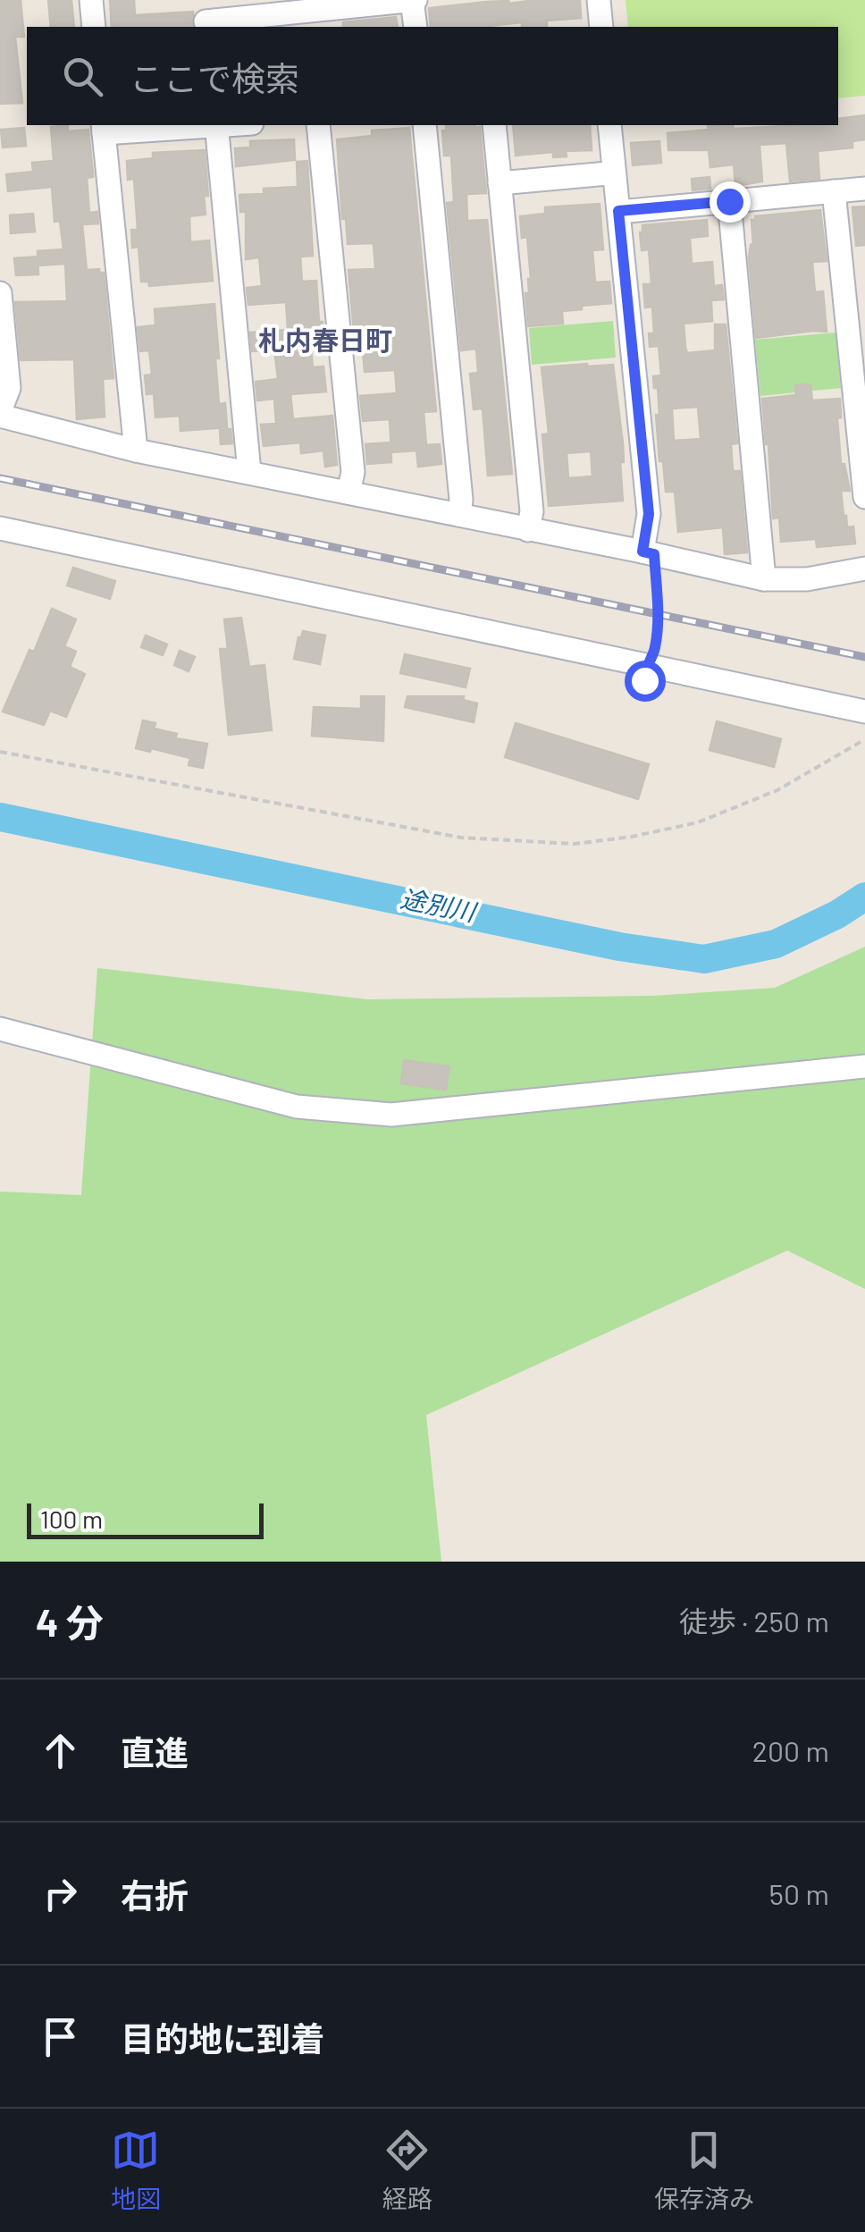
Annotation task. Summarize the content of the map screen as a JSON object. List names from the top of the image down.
{
  "districts": ["札内春日町"],
  "water": ["途別川"],
  "scale_bar": "100 m",
  "page": {
    "search": "ここで検索",
    "scale": "100 m",
    "heading": ["4 分", "徒歩 · 250 m"],
    "list": [
      ["直進", "200 m"],
      ["右折", "50 m"],
      "目的地に到着"
    ],
    "nav": ["地図", "経路", "保存済み"]
  }
}
